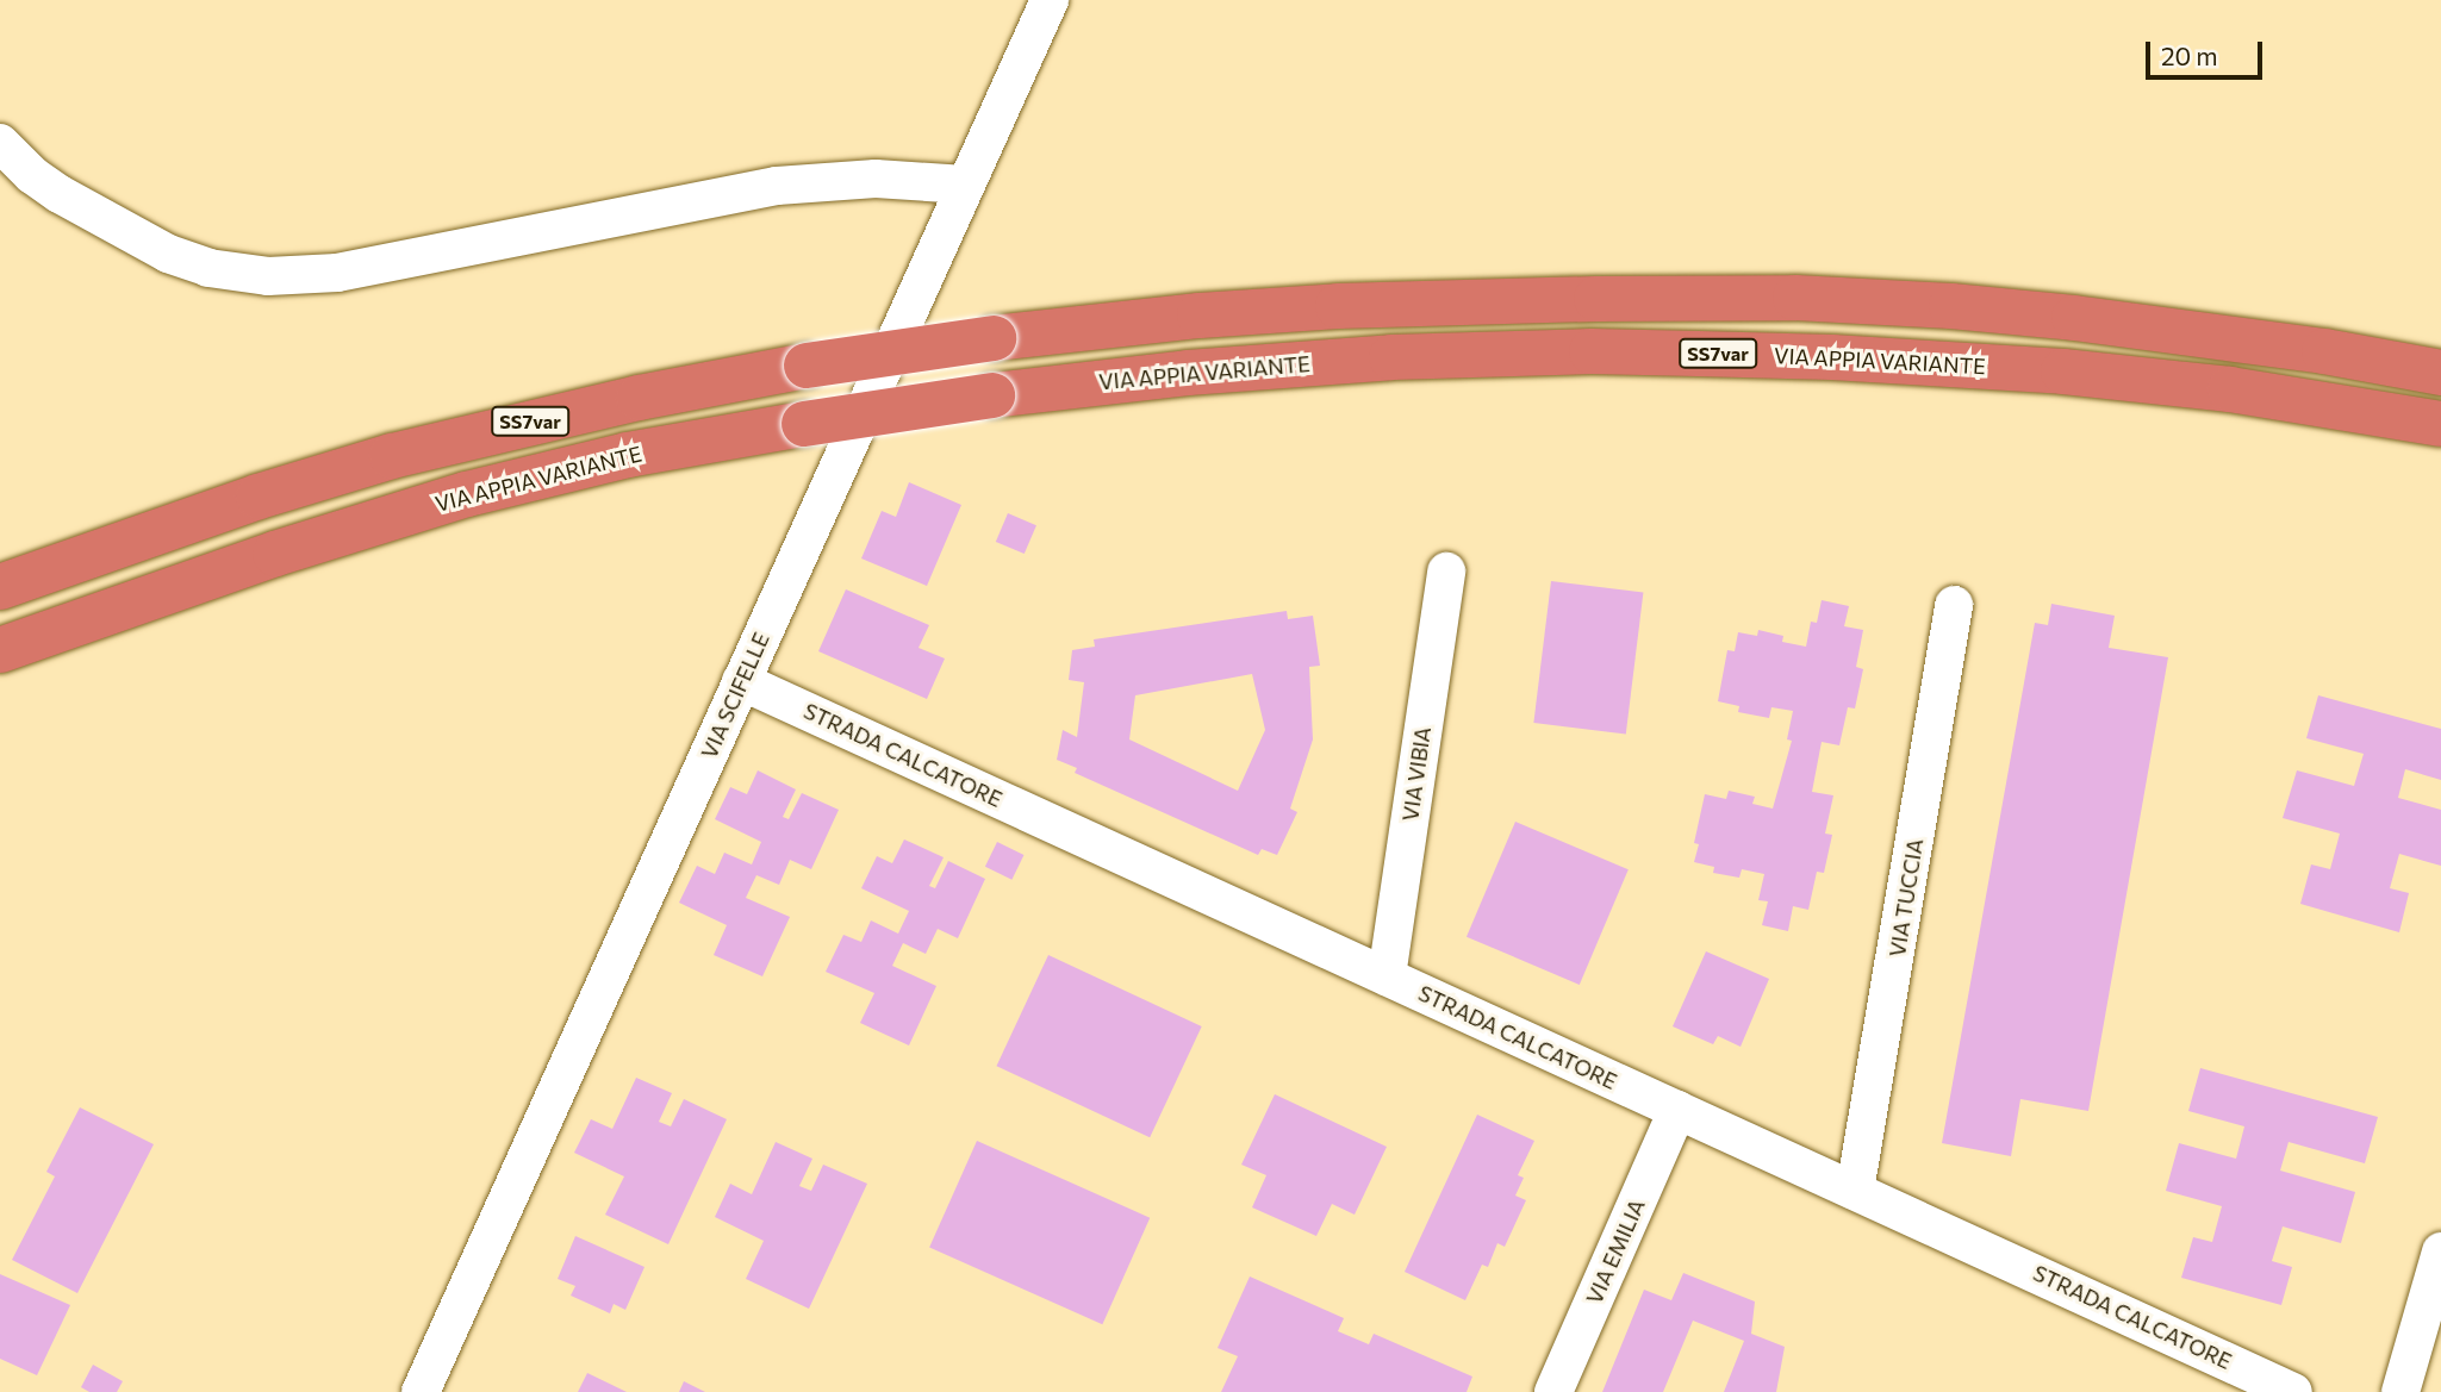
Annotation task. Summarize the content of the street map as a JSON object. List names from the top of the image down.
{
  "streets": {
    "highway": ["SS7var", "VIA APPIA VARIANTE"],
    "street": [
      "VIA SCIFELLE",
      "STRADA CALCATORE",
      "VIA VIBIA",
      "VIA TUCCIA",
      "VIA EMILIA"
    ]
  },
  "crossings": [
    ["VIA SCIFELLE", "STRADA CALCATORE"],
    ["STRADA CALCATORE", "VIA VIBIA"],
    ["STRADA CALCATORE", "VIA TUCCIA"],
    ["STRADA CALCATORE", "VIA EMILIA"]
  ],
  "scale_bar": "20 m"
}
